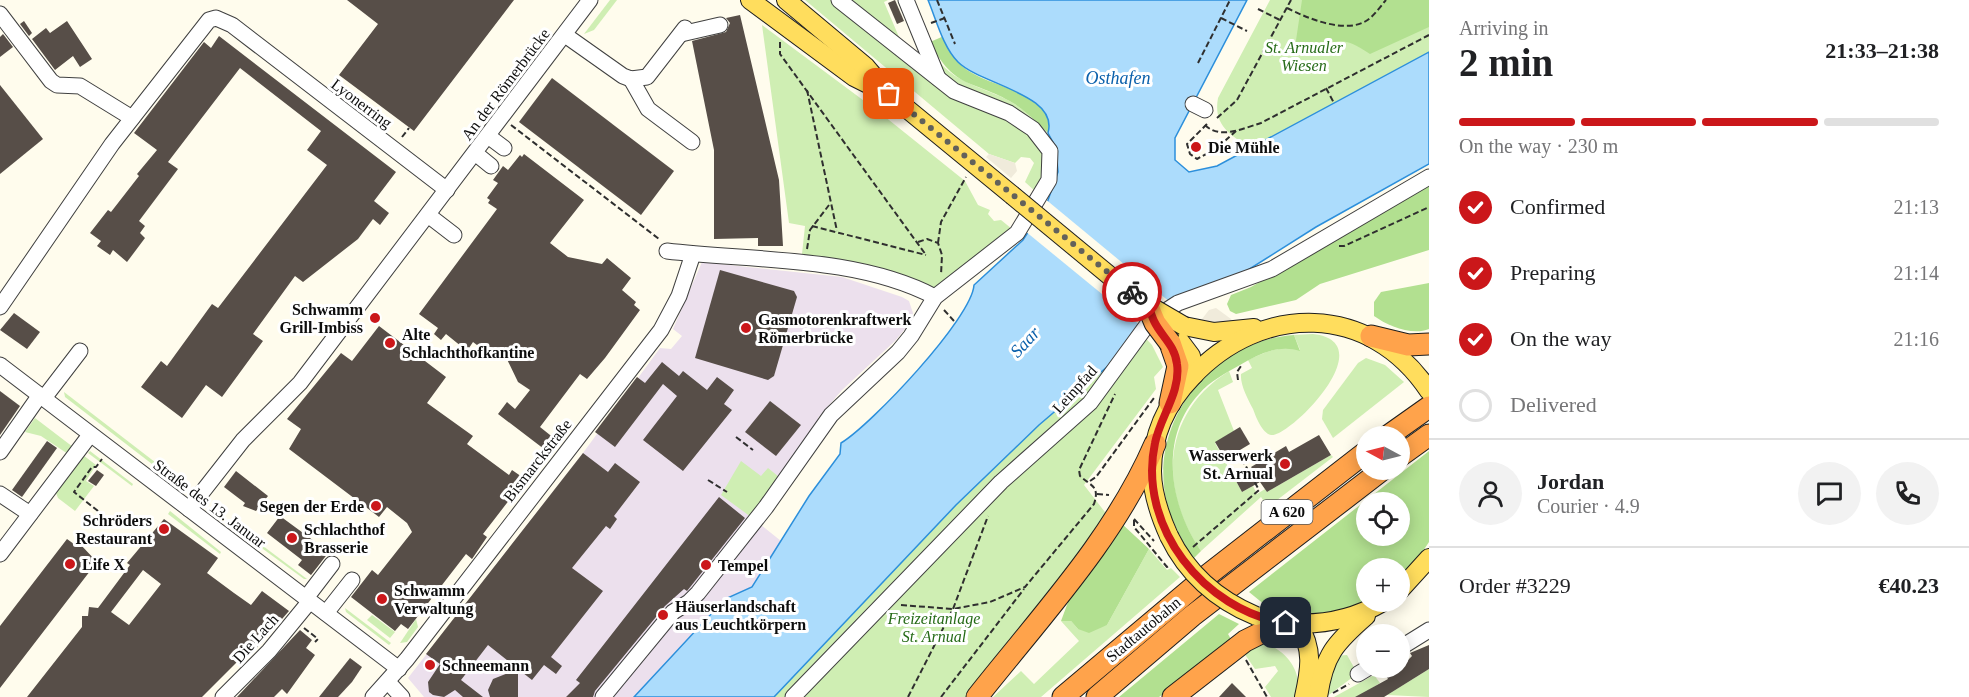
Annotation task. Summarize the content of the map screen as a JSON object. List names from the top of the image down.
{
  "streets": {
    "highway": ["A 620", "Stadtautobahn"],
    "street": [
      "An der Römerbrücke",
      "Lyonerring",
      "Leinpfad",
      "Bismarckstraße",
      "Straße des 13. Januar",
      "Die Lach"
    ]
  },
  "crossings": [
    ["An der Römerbrücke", "Lyonerring"],
    ["Bismarckstraße", "Straße des 13. Januar"],
    ["Straße des 13. Januar", "Die Lach"]
  ],
  "water": ["Osthafen", "Saar"],
  "parks": ["St. Arnualer Wiesen", "Freizeitanlage St. Arnual"],
  "places": [
    "Die Mühle",
    "Schwamm Grill-Imbiss",
    "Gasmotorenkraftwerk Römerbrücke",
    "Alte Schlachthofkantine",
    "Wasserwerk St. Arnual",
    "Segen der Erde",
    "Schröders Restaurant",
    "Schlachthof Brasserie",
    "Life X",
    "Tempel",
    "Schwamm Verwaltung",
    "Häuserlandschaft aus Leuchtkörpern",
    "Schneemann"
  ],
  "north": "left",
  "page": {
    "heading": ["2 min", "Arriving in", "21:33–21:38"],
    "panel": [
      "Jordan",
      "Courier · 4.9",
      "Order #3229",
      "€40.23"
    ],
    "bar": "On the way · 230 m",
    "list": [
      ["Confirmed", "21:13"],
      ["Preparing", "21:14"],
      ["On the way", "21:16"],
      "Delivered"
    ],
    "map_buttons": ["+", "−"]
  }
}
